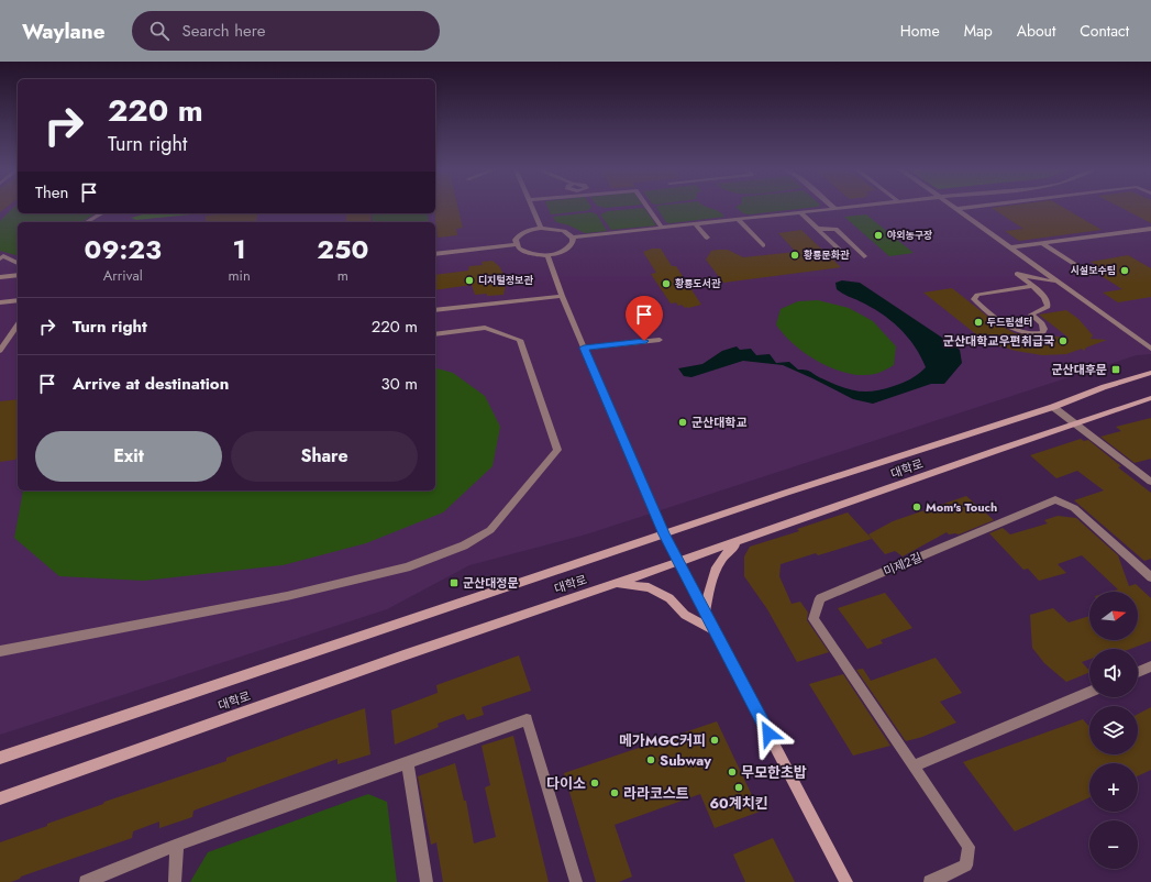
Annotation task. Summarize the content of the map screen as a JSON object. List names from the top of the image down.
{
  "streets": {
    "street": ["대학로", "미제2길"]
  },
  "places": {
    "other": [
      "야외농구장",
      "황룡문화관",
      "시설보수팀",
      "디지털정보관",
      "황룡도서관",
      "두드림센터",
      "군산대학교우편취급국",
      "군산대학교",
      "Mom's Touch",
      "메가MGC커피",
      "Subway",
      "무모한초밥",
      "다이소",
      "60계치킨",
      "라라코스트"
    ],
    "transit": ["군산대후문", "군산대정문"]
  },
  "north": "right",
  "page": {
    "header": "Waylane",
    "search": "Search here",
    "nav": [
      "Home",
      "Map",
      "About",
      "Contact"
    ],
    "turn": ["220 m", "Turn right"],
    "then": "Then",
    "eta": [
      "09:23",
      "Arrival",
      "1",
      "min",
      "250",
      "m"
    ],
    "list": [
      {
        "name": "Turn right",
        "value": "220 m"
      },
      {
        "name": "Arrive at destination",
        "value": "30 m"
      }
    ],
    "buttons": ["Exit", "Share"],
    "map_buttons": ["+", "−"]
  }
}
